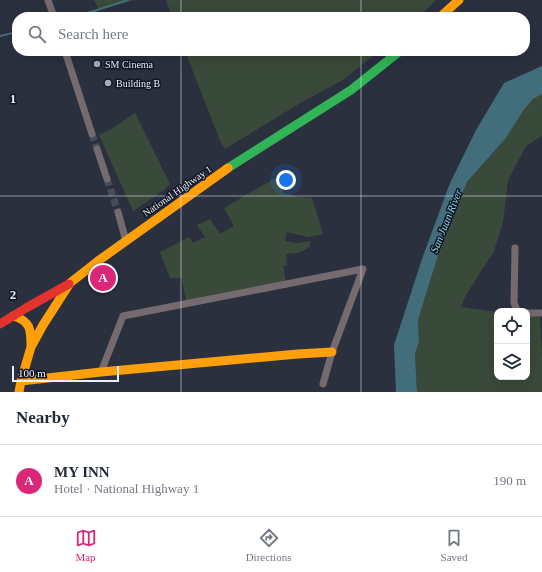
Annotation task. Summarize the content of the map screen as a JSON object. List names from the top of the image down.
{
  "streets": {
    "main road": ["National Highway 1"]
  },
  "water": ["San Juan River"],
  "places": ["SM Cinema", "Building B"],
  "scale_bar": "100 m",
  "page": {
    "search": "Search here",
    "pins": "A",
    "scale": "100 m",
    "heading": "Nearby",
    "list": [
      {
        "mark": "A",
        "name": "MY INN",
        "note": "Hotel · National Highway 1",
        "value": "190 m"
      }
    ],
    "nav": ["Map", "Directions", "Saved"]
  },
  "grid": {
    "rows": ["1", "2"]
  }
}
